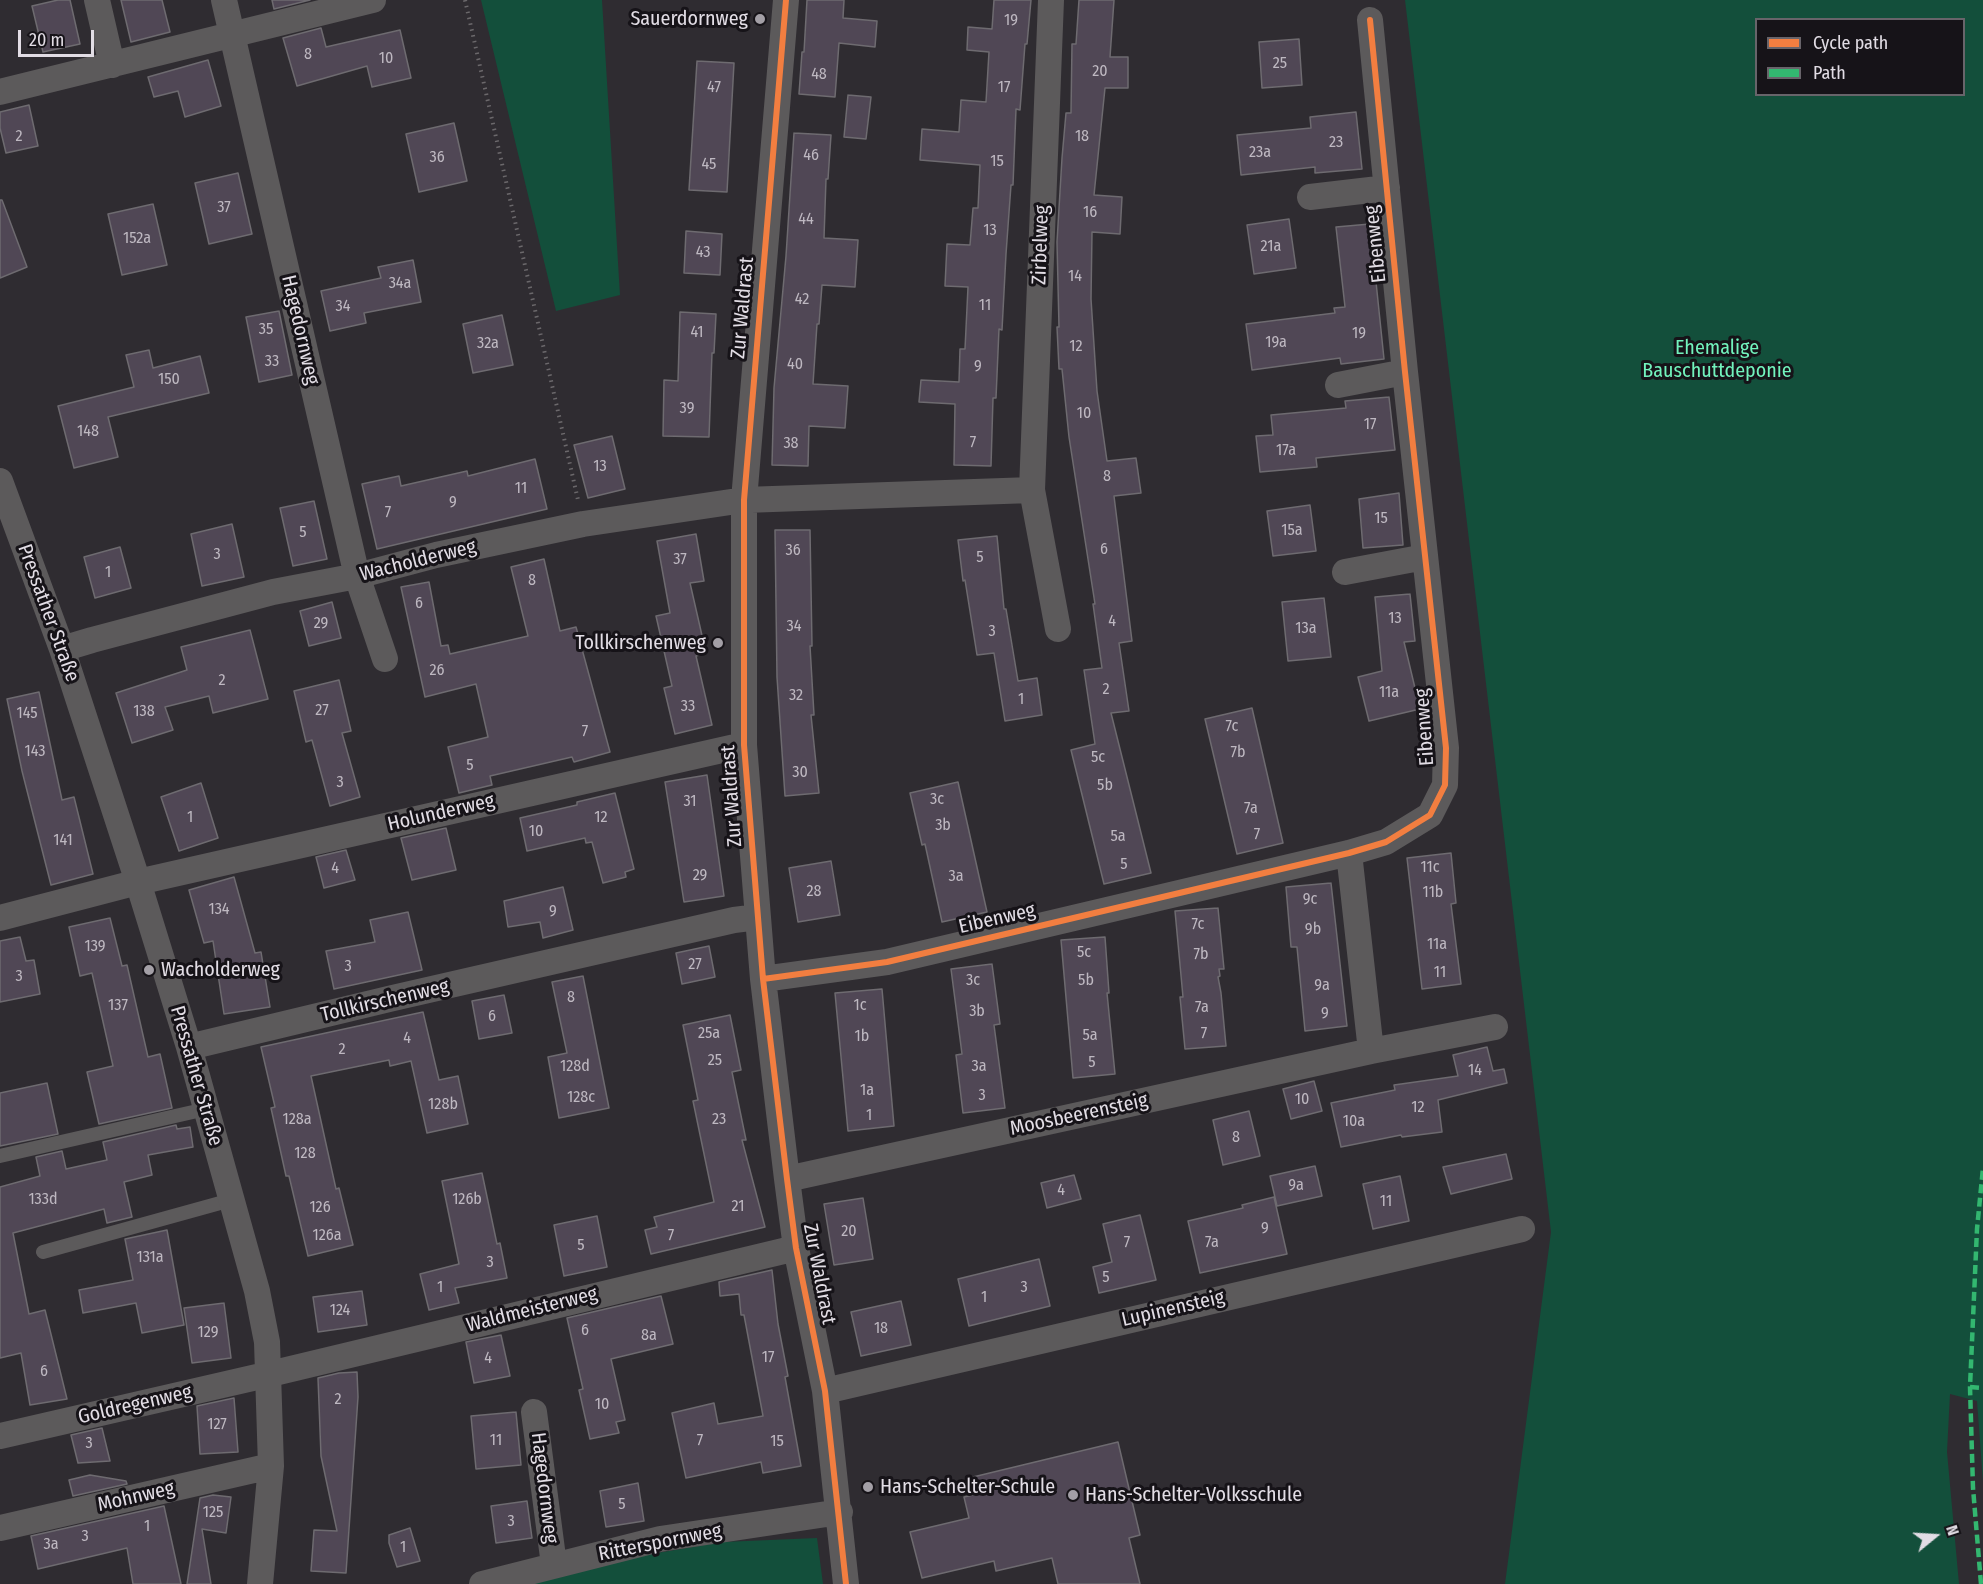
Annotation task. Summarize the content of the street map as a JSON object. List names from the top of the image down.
{
  "streets": {
    "street": [
      "Eibenweg",
      "Zirbelweg",
      "Zur Waldrast",
      "Hagedornweg",
      "Wacholderweg",
      "Pressather Straße",
      "Holunderweg",
      "Tollkirschenweg",
      "Moosbeerensteig",
      "Lupinensteig",
      "Waldmeisterweg",
      "Goldregenweg",
      "Mohnweg",
      "Ritterspornweg"
    ]
  },
  "crossings": [
    ["Eibenweg", "Zur Waldrast"],
    ["Zur Waldrast", "Wacholderweg"],
    ["Zur Waldrast", "Holunderweg"],
    ["Zur Waldrast", "Tollkirschenweg"],
    ["Zur Waldrast", "Moosbeerensteig"],
    ["Zur Waldrast", "Lupinensteig"],
    ["Zur Waldrast", "Waldmeisterweg"],
    ["Zur Waldrast", "Ritterspornweg"],
    ["Hagedornweg", "Wacholderweg"],
    ["Hagedornweg", "Ritterspornweg"],
    ["Wacholderweg", "Pressather Straße"],
    ["Pressather Straße", "Holunderweg"],
    ["Pressather Straße", "Tollkirschenweg"],
    ["Pressather Straße", "Waldmeisterweg"],
    ["Pressather Straße", "Goldregenweg"],
    ["Pressather Straße", "Mohnweg"],
    ["Waldmeisterweg", "Goldregenweg"]
  ],
  "parks": ["Ehemalige Bauschuttdeponie"],
  "places": [
    "Sauerdornweg",
    "Tollkirschenweg",
    "Wacholderweg",
    "Hans-Schelter-Schule",
    "Hans-Schelter-Volksschule"
  ],
  "house_numbers": [
    "19",
    "8",
    "10",
    "25",
    "20",
    "48",
    "47",
    "17",
    "2",
    "18",
    "23",
    "23a",
    "46",
    "36",
    "15",
    "45",
    "37",
    "16",
    "44",
    "13",
    "152a",
    "21a",
    "43",
    "14",
    "34a",
    "42",
    "11",
    "34",
    "35",
    "41",
    "19",
    "19a",
    "32a",
    "12",
    "33",
    "40",
    "9",
    "150",
    "39",
    "10",
    "17",
    "148",
    "7",
    "38",
    "17a",
    "13",
    "8",
    "11",
    "9",
    "7",
    "15",
    "15a",
    "5",
    "6",
    "36",
    "3",
    "5",
    "37",
    "1",
    "8",
    "6",
    "13",
    "4",
    "29",
    "34",
    "13a",
    "3",
    "26",
    "2",
    "2",
    "11a",
    "32",
    "1",
    "33",
    "27",
    "138",
    "145",
    "7c",
    "7",
    "143",
    "7b",
    "5c",
    "5",
    "30",
    "3",
    "5b",
    "3c",
    "31",
    "7a",
    "1",
    "12",
    "3b",
    "10",
    "7",
    "5a",
    "141",
    "5",
    "11c",
    "4",
    "29",
    "3a",
    "28",
    "11b",
    "9c",
    "134",
    "9",
    "7c",
    "9b",
    "11a",
    "139",
    "5c",
    "7b",
    "27",
    "3",
    "11",
    "3",
    "3c",
    "5b",
    "9a",
    "8",
    "137",
    "1c",
    "7a",
    "3b",
    "9",
    "6",
    "25a",
    "7",
    "5a",
    "1b",
    "4",
    "2",
    "25",
    "5",
    "128d",
    "3a",
    "14",
    "1a",
    "3",
    "128c",
    "10",
    "128b",
    "12",
    "1",
    "128a",
    "23",
    "10a",
    "8",
    "128",
    "9a",
    "4",
    "133d",
    "126b",
    "11",
    "21",
    "126",
    "9",
    "20",
    "126a",
    "7",
    "7",
    "7a",
    "5",
    "131a",
    "3",
    "5",
    "1",
    "3",
    "1",
    "124",
    "18",
    "6",
    "129",
    "8a",
    "17",
    "4",
    "6",
    "2",
    "10",
    "127",
    "11",
    "7",
    "15",
    "3",
    "5",
    "125",
    "3",
    "1",
    "3",
    "3a",
    "1"
  ],
  "legend": ["Cycle path", "Path"],
  "scale_bar": "20 m",
  "north": "right"
}
